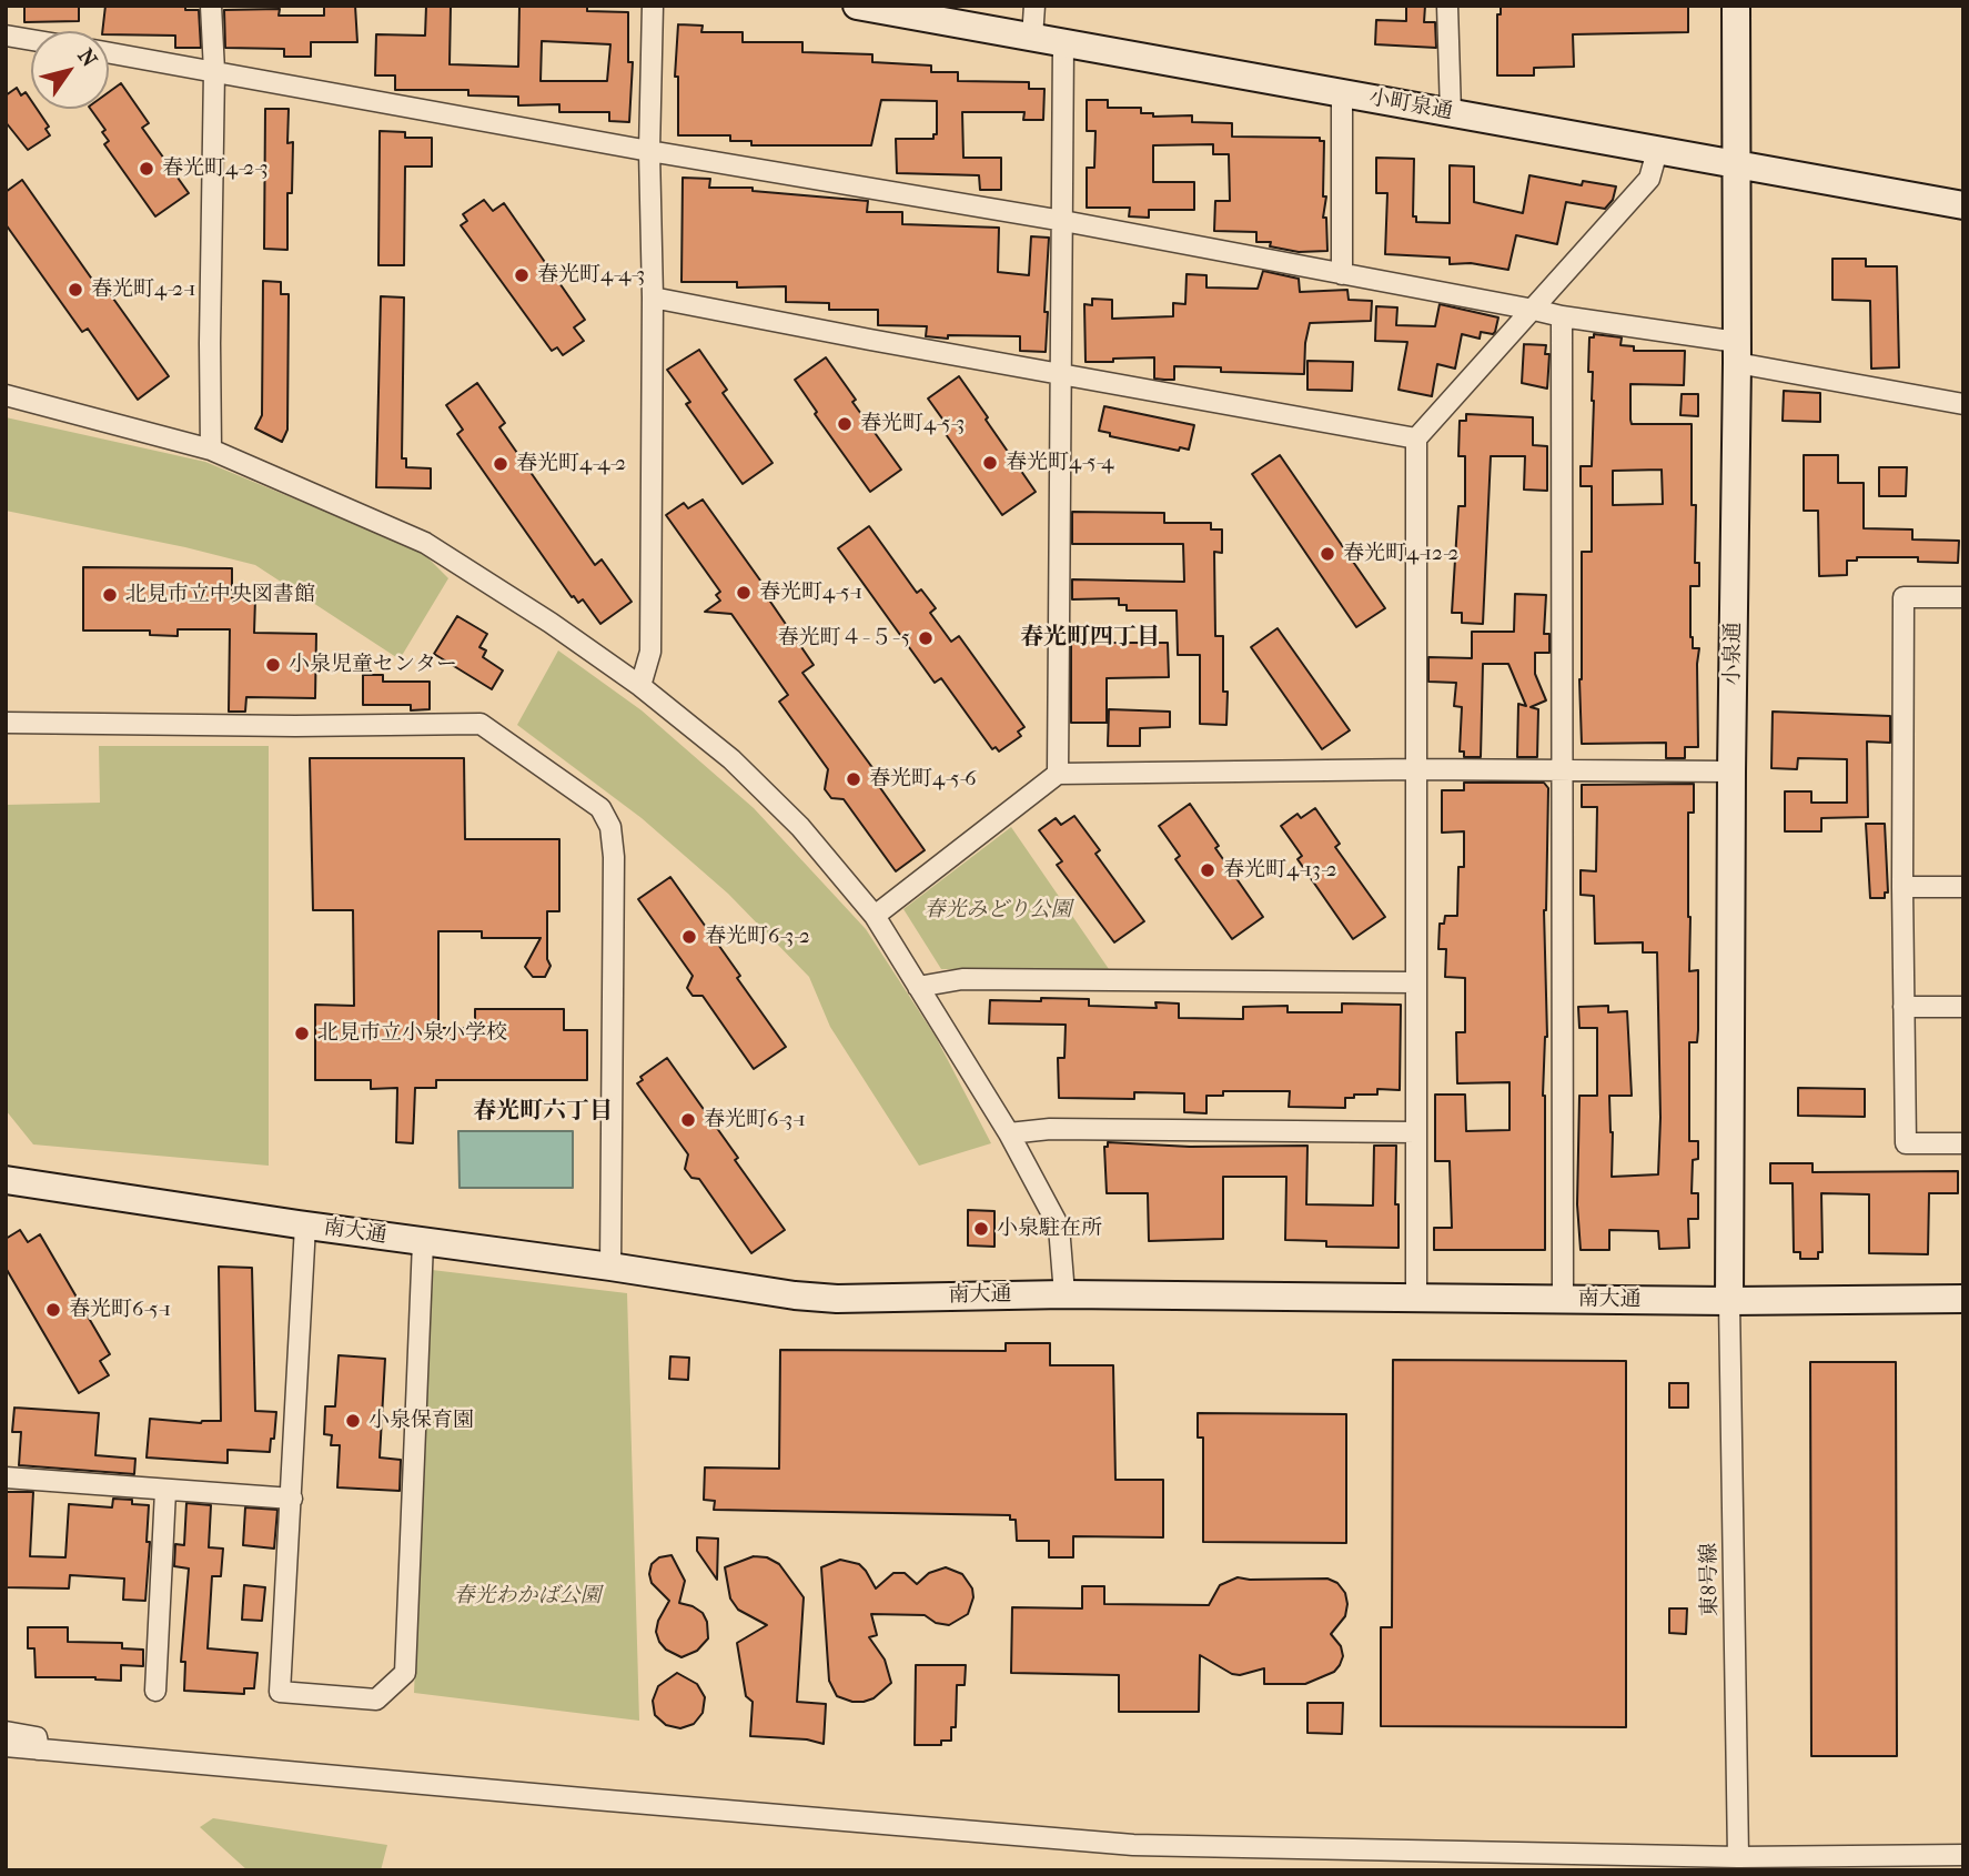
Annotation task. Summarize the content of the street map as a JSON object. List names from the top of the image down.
{
  "streets": {
    "street": [
      "小町泉通",
      "小泉通",
      "南大通",
      "東8号線"
    ]
  },
  "crossings": [
    ["小町泉通", "小泉通"],
    ["小泉通", "南大通"],
    ["小泉通", "東8号線"],
    ["南大通", "東8号線"]
  ],
  "districts": ["春光町四丁目", "春光町六丁目"],
  "parks": ["春光みどり公園", "春光わかば公園"],
  "places": [
    "春光町4-2-3",
    "春光町4-4-3",
    "春光町4-2-1",
    "春光町4-5-3",
    "春光町4-5-4",
    "春光町4-4-2",
    "春光町4-12-2",
    "春光町4-5-1",
    "北見市立中央図書館",
    "春光町４−５−5",
    "小泉児童センター",
    "春光町4-5-6",
    "春光町4-13-2",
    "春光町6-3-2",
    "北見市立小泉小学校",
    "春光町6-3-1",
    "小泉駐在所",
    "春光町6-5-1",
    "小泉保育園"
  ],
  "north": "top right"
}
